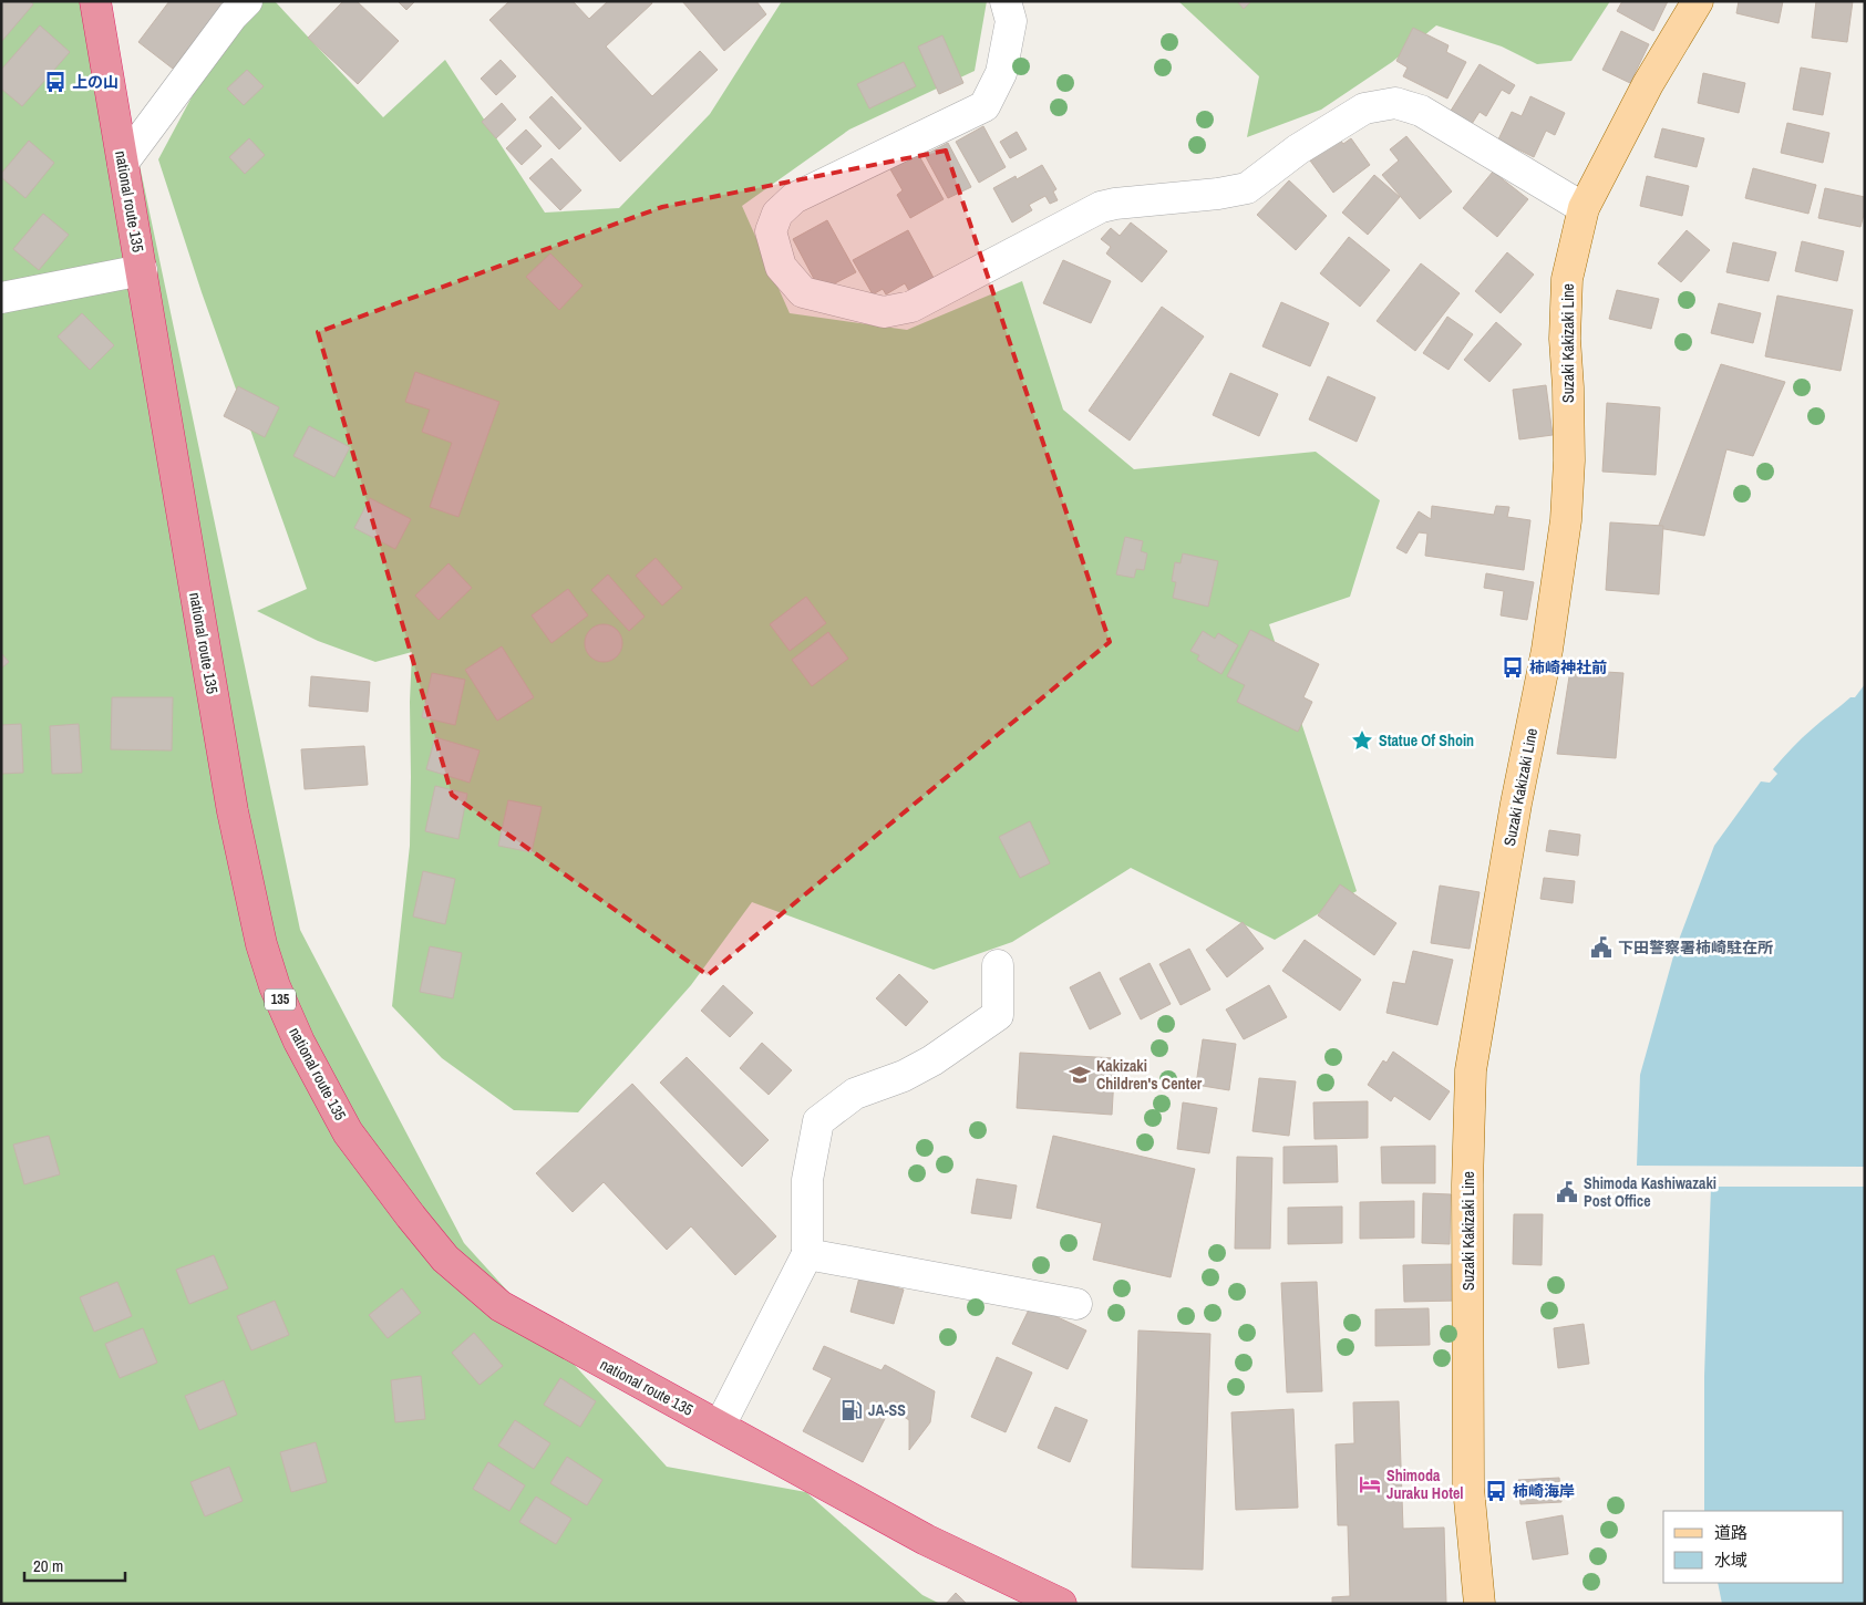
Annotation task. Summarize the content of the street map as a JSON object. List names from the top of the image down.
{
  "streets": {
    "highway": ["national route 135", "135"],
    "main road": ["Suzaki Kakizaki Line"]
  },
  "places": {
    "bus stop": ["上の山", "柿崎神社前", "柿崎海岸"],
    "place": ["Statue Of Shoin"],
    "public building": ["下田警察署柿崎駐在所", "Shimoda Kashiwazaki Post Office"],
    "school or university": ["Kakizaki Children's Center"],
    "fuel station": ["JA-SS"],
    "hotel": ["Shimoda Juraku Hotel"]
  },
  "legend": ["道路", "水域"],
  "scale_bar": "20 m"
}
